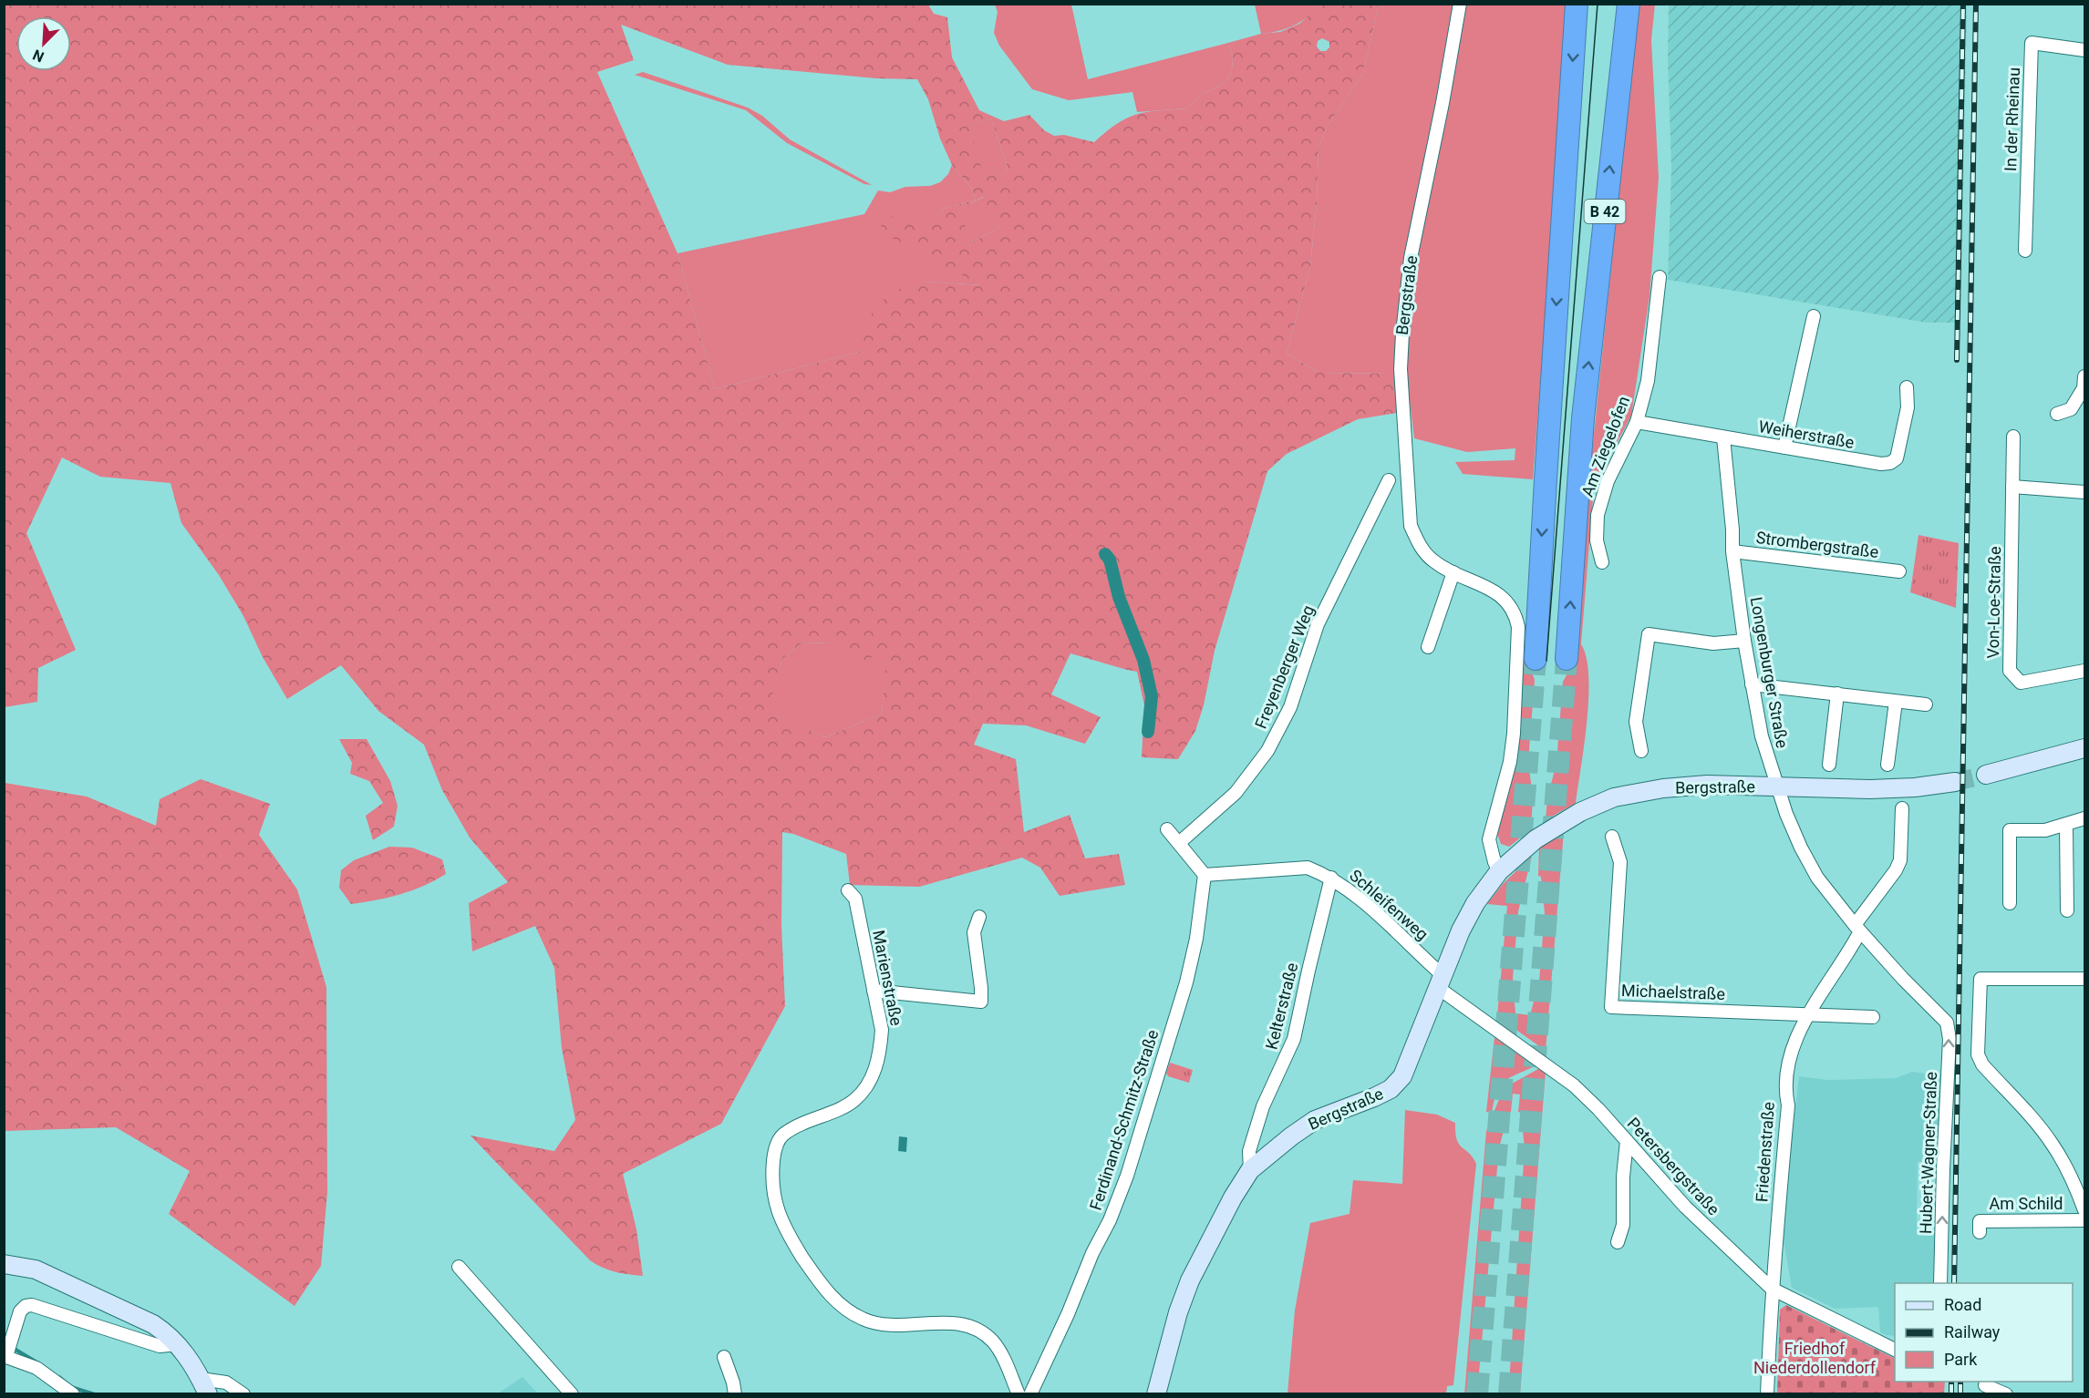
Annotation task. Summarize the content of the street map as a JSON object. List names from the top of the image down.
{
  "streets": {
    "highway": ["B 42"],
    "street": [
      "In der Rheinau",
      "Bergstraße",
      "Weiherstraße",
      "Am Ziegelofen",
      "Strombergstraße",
      "Von-Loe-Straße",
      "Freyenberger Weg",
      "Longenburger Straße",
      "Schleifenweg",
      "Marienstraße",
      "Michaelstraße",
      "Kelterstraße",
      "Ferdinand-Schmitz-Straße",
      "Friedenstraße",
      "Hubert-Wagner-Straße",
      "Petersbergstraße",
      "Am Schild"
    ]
  },
  "crossings": [
    ["Bergstraße", "Longenburger Straße"],
    ["Bergstraße", "Schleifenweg"],
    ["Bergstraße", "Kelterstraße"],
    ["Bergstraße", "Petersbergstraße"],
    ["Weiherstraße", "Am Ziegelofen"],
    ["Weiherstraße", "Longenburger Straße"],
    ["Strombergstraße", "Longenburger Straße"],
    ["Longenburger Straße", "Friedenstraße"],
    ["Longenburger Straße", "Hubert-Wagner-Straße"],
    ["Schleifenweg", "Kelterstraße"],
    ["Schleifenweg", "Ferdinand-Schmitz-Straße"],
    ["Schleifenweg", "Petersbergstraße"],
    ["Michaelstraße", "Friedenstraße"],
    ["Friedenstraße", "Petersbergstraße"]
  ],
  "one_way": ["Hubert-Wagner-Straße"],
  "parks": ["Friedhof Niederdollendorf"],
  "legend": ["Road", "Railway", "Park"],
  "north": "bottom left"
}
